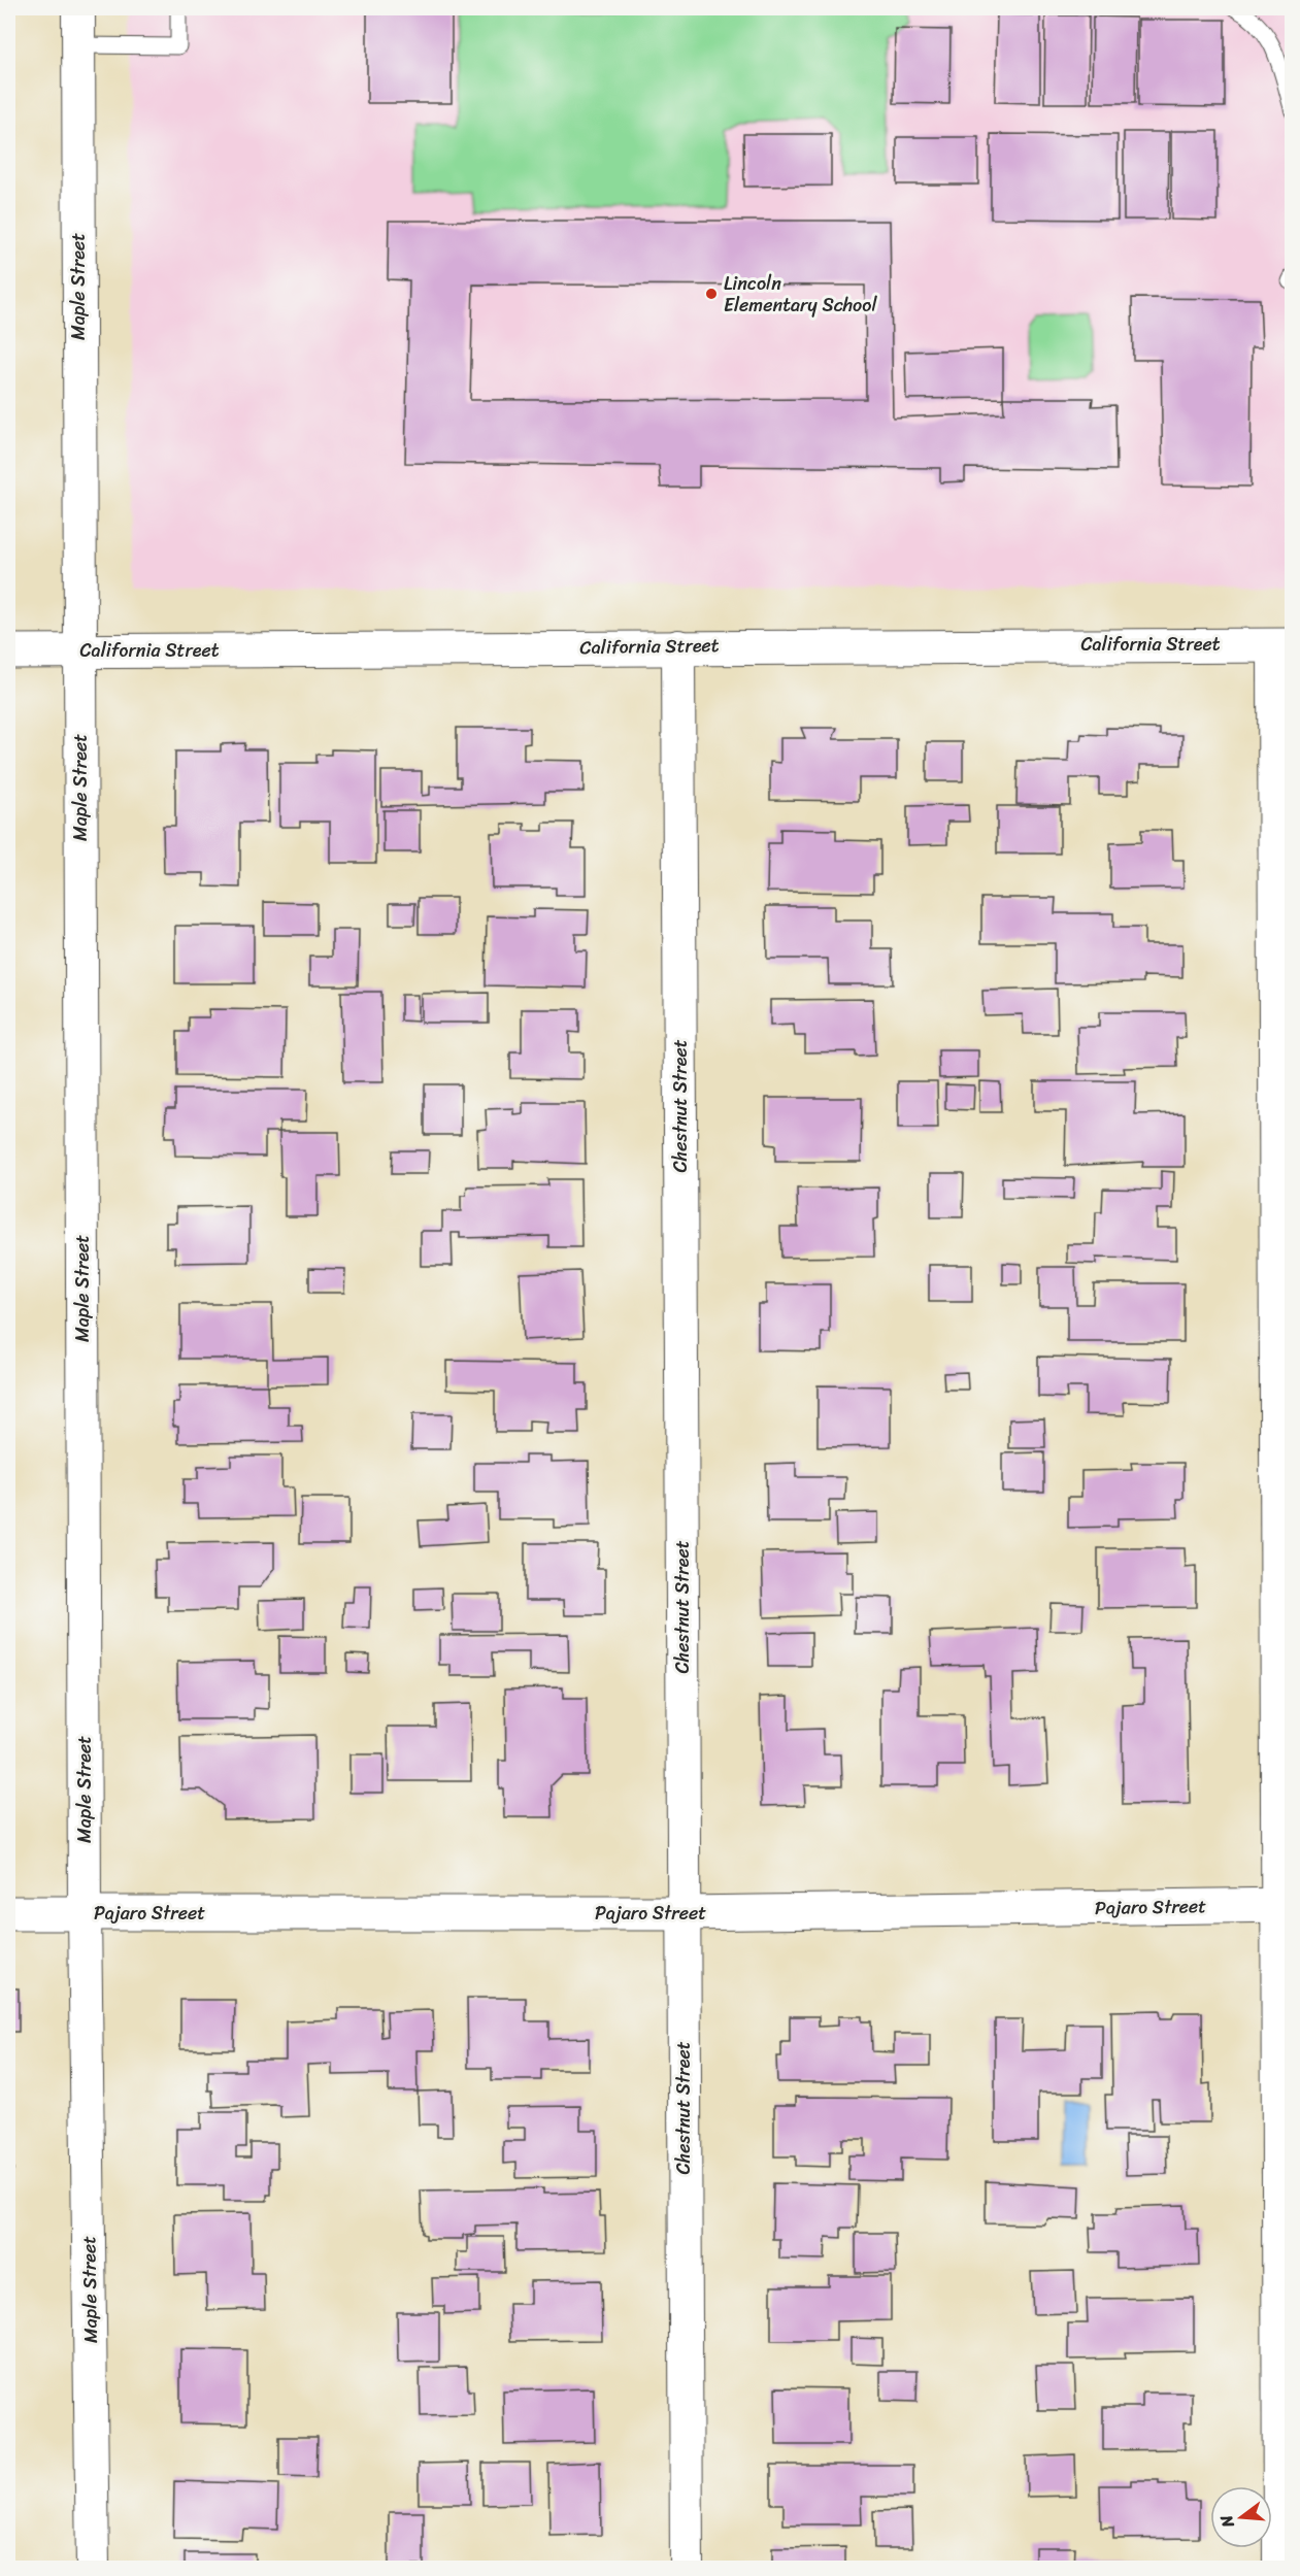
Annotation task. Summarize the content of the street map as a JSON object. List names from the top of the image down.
{
  "streets": {
    "street": [
      "Maple Street",
      "California Street",
      "Chestnut Street",
      "Pajaro Street"
    ]
  },
  "crossings": [
    ["Maple Street", "California Street"],
    ["Maple Street", "Pajaro Street"],
    ["California Street", "Chestnut Street"],
    ["Chestnut Street", "Pajaro Street"]
  ],
  "places": ["Lincoln Elementary School"],
  "north": "left"
}
